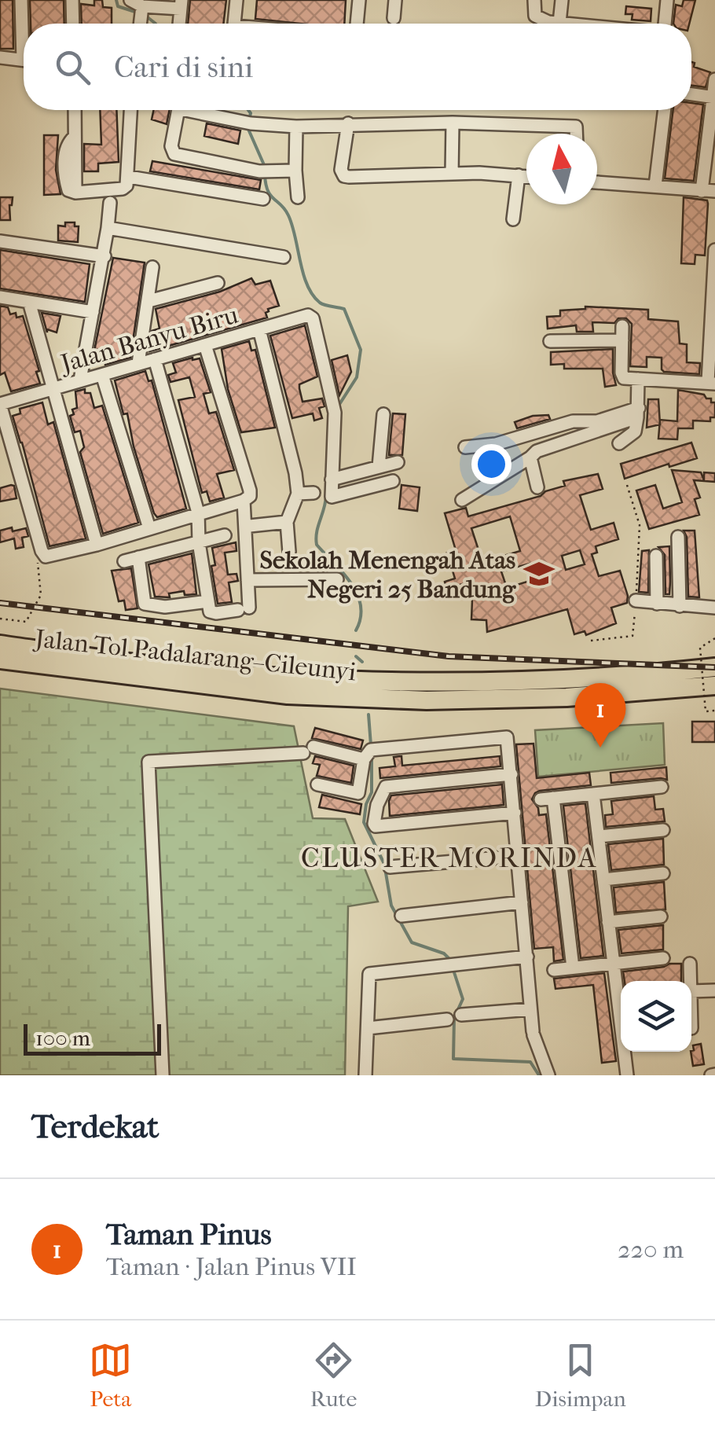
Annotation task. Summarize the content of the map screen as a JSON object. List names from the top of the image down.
{
  "streets": {
    "highway": ["Jalan Tol Padalarang–Cileunyi"],
    "street": ["Jalan Banyu Biru"]
  },
  "districts": ["CLUSTER MORINDA"],
  "places": {
    "school or university": ["Sekolah Menengah Atas Negeri 25 Bandung"]
  },
  "scale_bar": "100 m",
  "north": "top",
  "page": {
    "search": "Cari di sini",
    "pins": "1",
    "scale": "100 m",
    "heading": "Terdekat",
    "list": [
      {
        "mark": "1",
        "name": "Taman Pinus",
        "note": "Taman · Jalan Pinus VII",
        "value": "220 m"
      }
    ],
    "nav": ["Peta", "Rute", "Disimpan"]
  }
}
